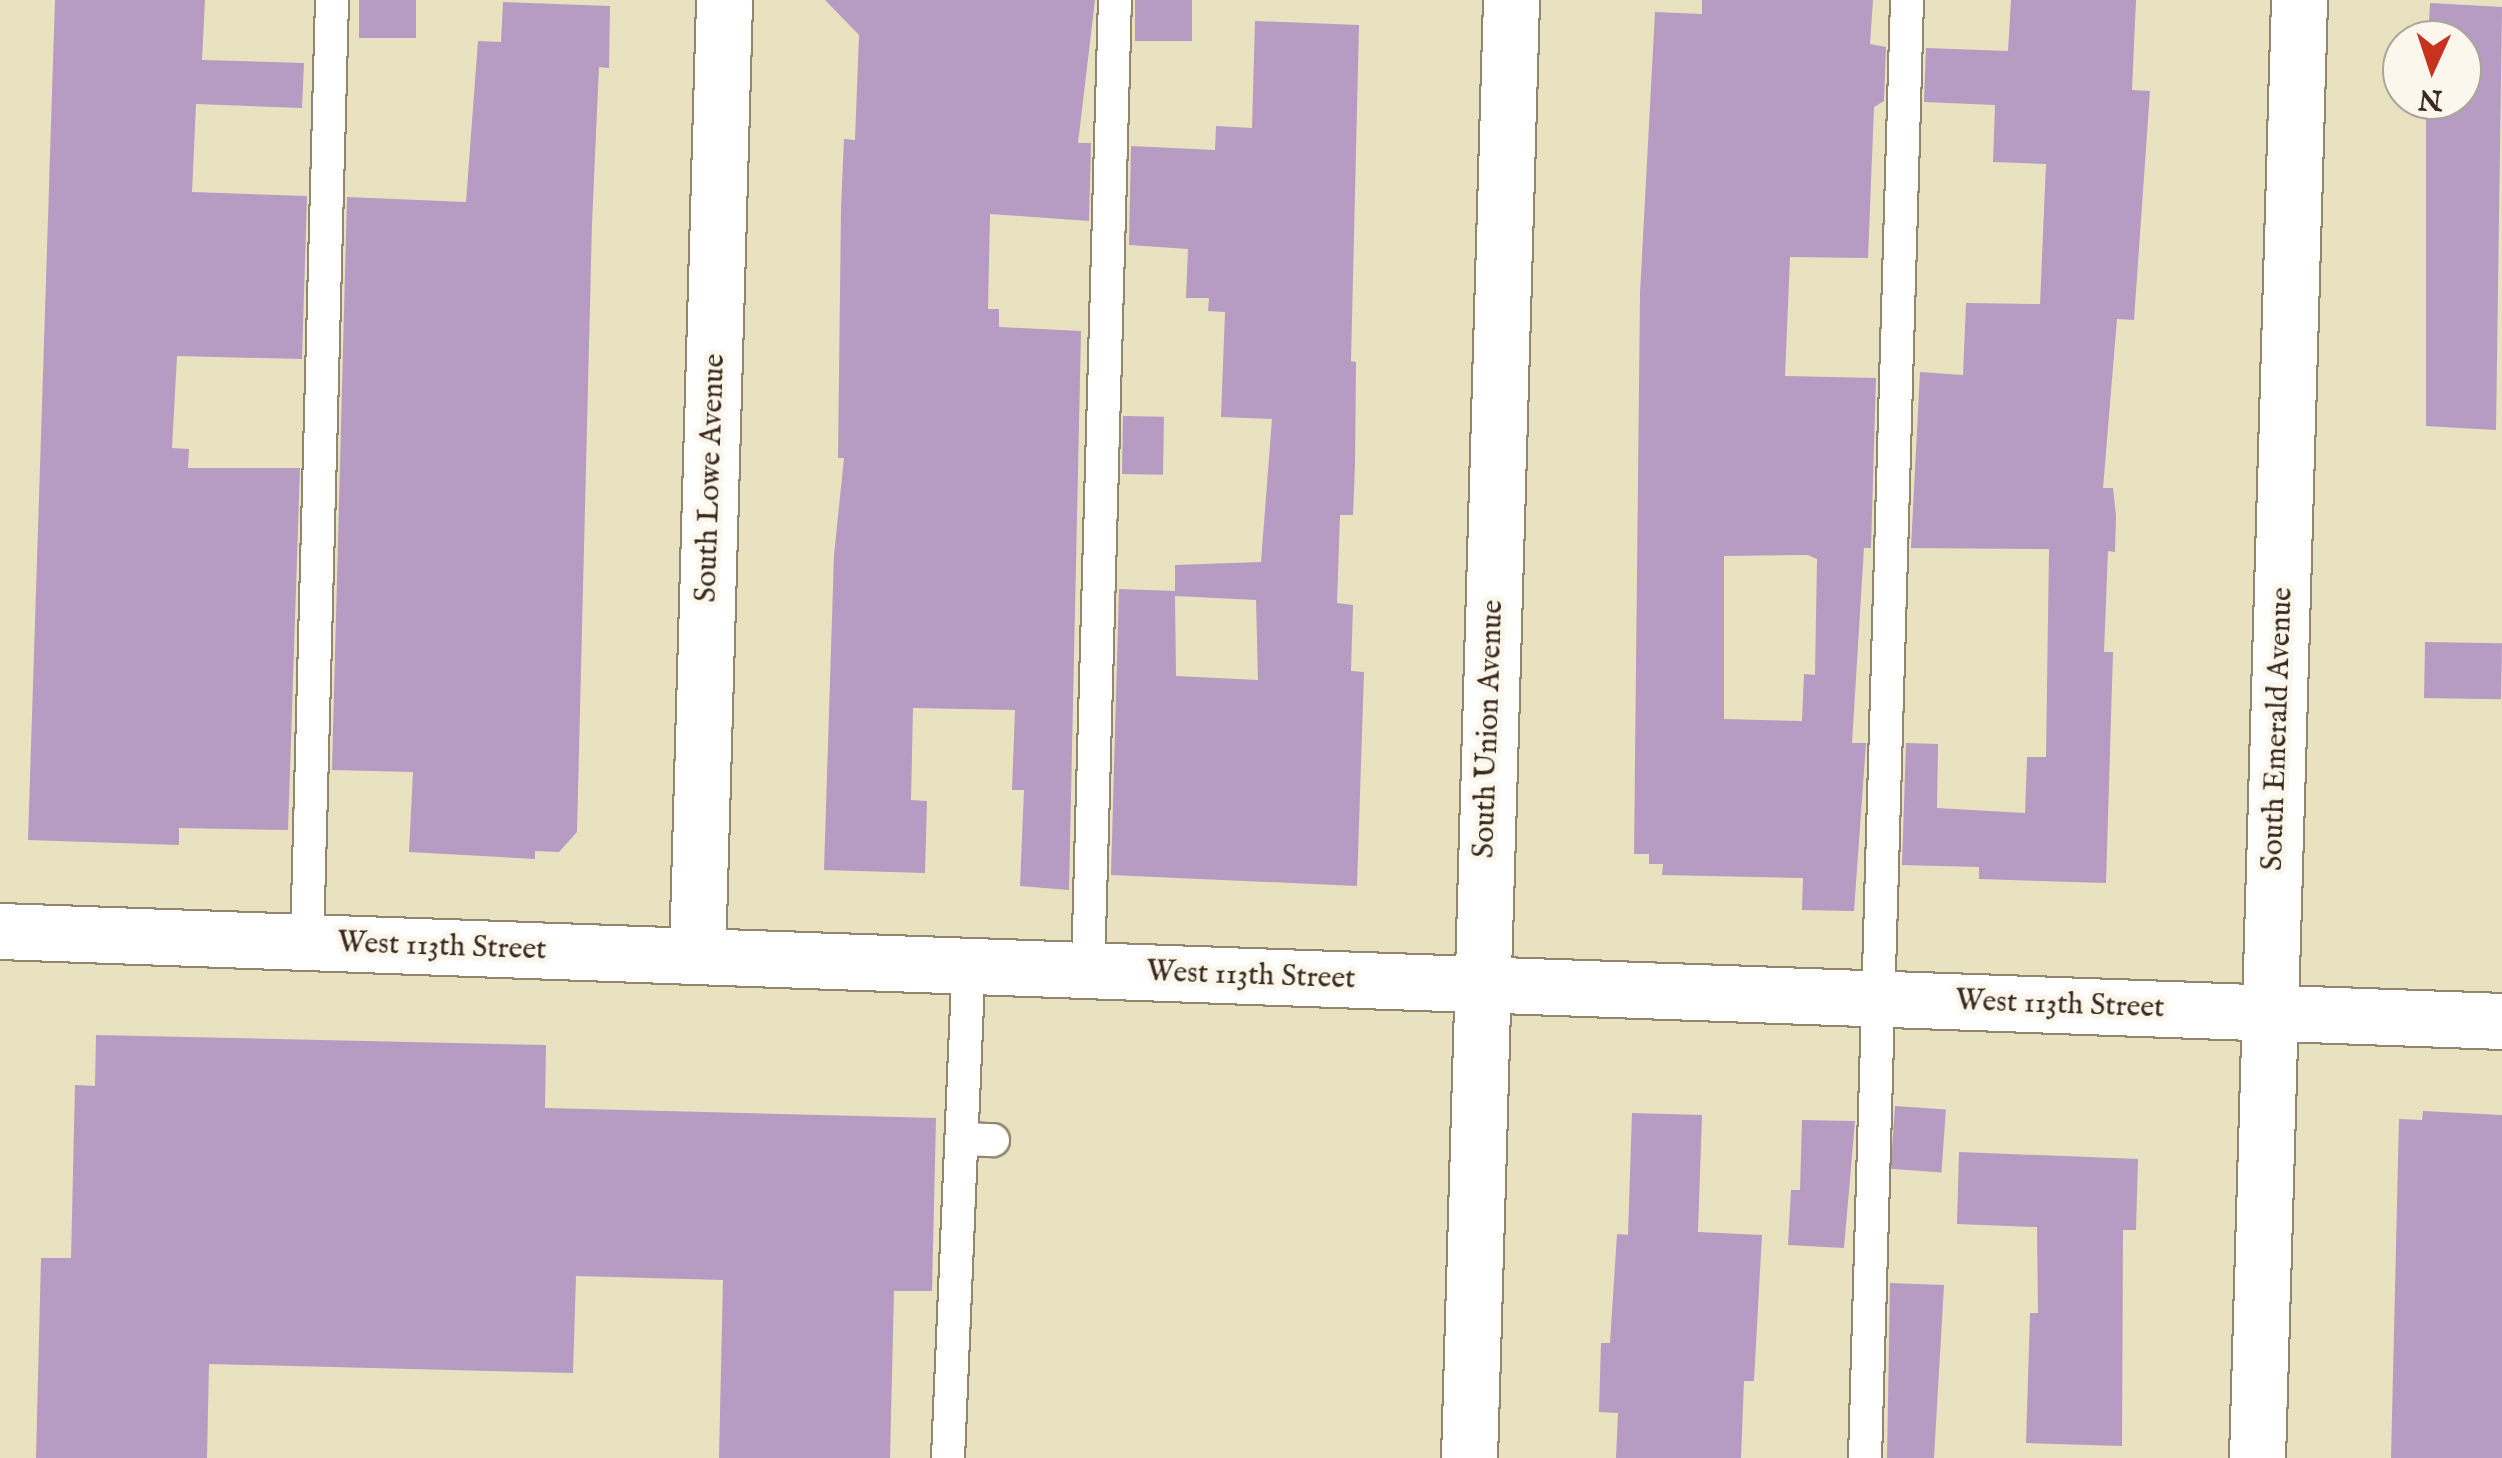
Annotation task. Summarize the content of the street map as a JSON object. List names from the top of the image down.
{
  "streets": {
    "street": [
      "South Lowe Avenue",
      "South Union Avenue",
      "South Emerald Avenue",
      "West 113th Street"
    ]
  },
  "crossings": [
    ["South Lowe Avenue", "West 113th Street"],
    ["South Union Avenue", "West 113th Street"],
    ["South Emerald Avenue", "West 113th Street"]
  ],
  "north": "bottom"
}
